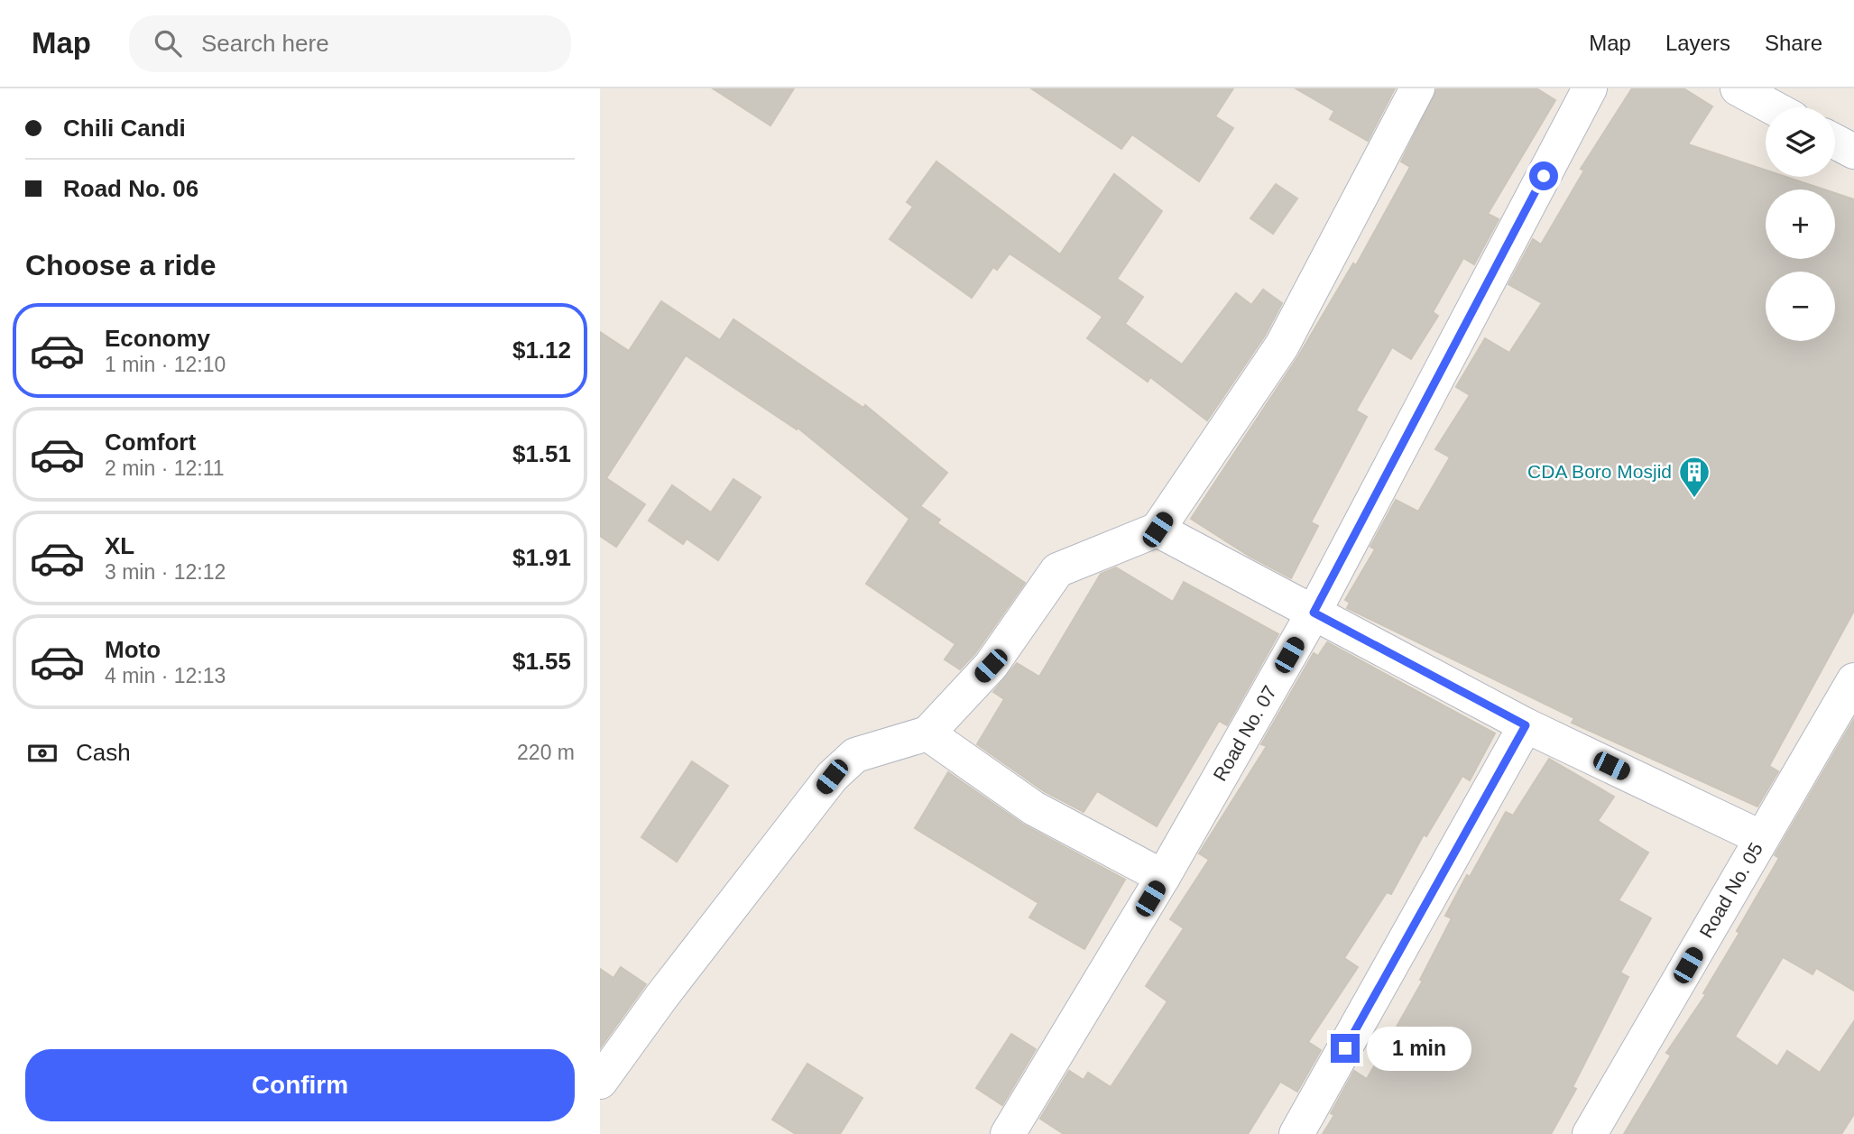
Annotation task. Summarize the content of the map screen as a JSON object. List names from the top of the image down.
{
  "streets": {
    "street": ["Road No. 07", "Road No. 05"]
  },
  "places": {
    "building": ["CDA Boro Mosjid"]
  },
  "page": {
    "header": "Map",
    "search": "Search here",
    "nav": ["Map", "Layers", "Share"],
    "banner": ["Chili Candi", "Road No. 06"],
    "map_buttons": ["+", "−"],
    "heading": "Choose a ride",
    "list": [
      {
        "name": "Economy",
        "note": "1 min · 12:10",
        "value": "$1.12"
      },
      {
        "name": "Comfort",
        "note": "2 min · 12:11",
        "value": "$1.51"
      },
      {
        "name": "XL",
        "note": "3 min · 12:12",
        "value": "$1.91"
      },
      {
        "name": "Moto",
        "note": "4 min · 12:13",
        "value": "$1.55"
      }
    ],
    "pay": ["Cash", "220 m"],
    "bubble": "1 min",
    "buttons": "Confirm"
  }
}
